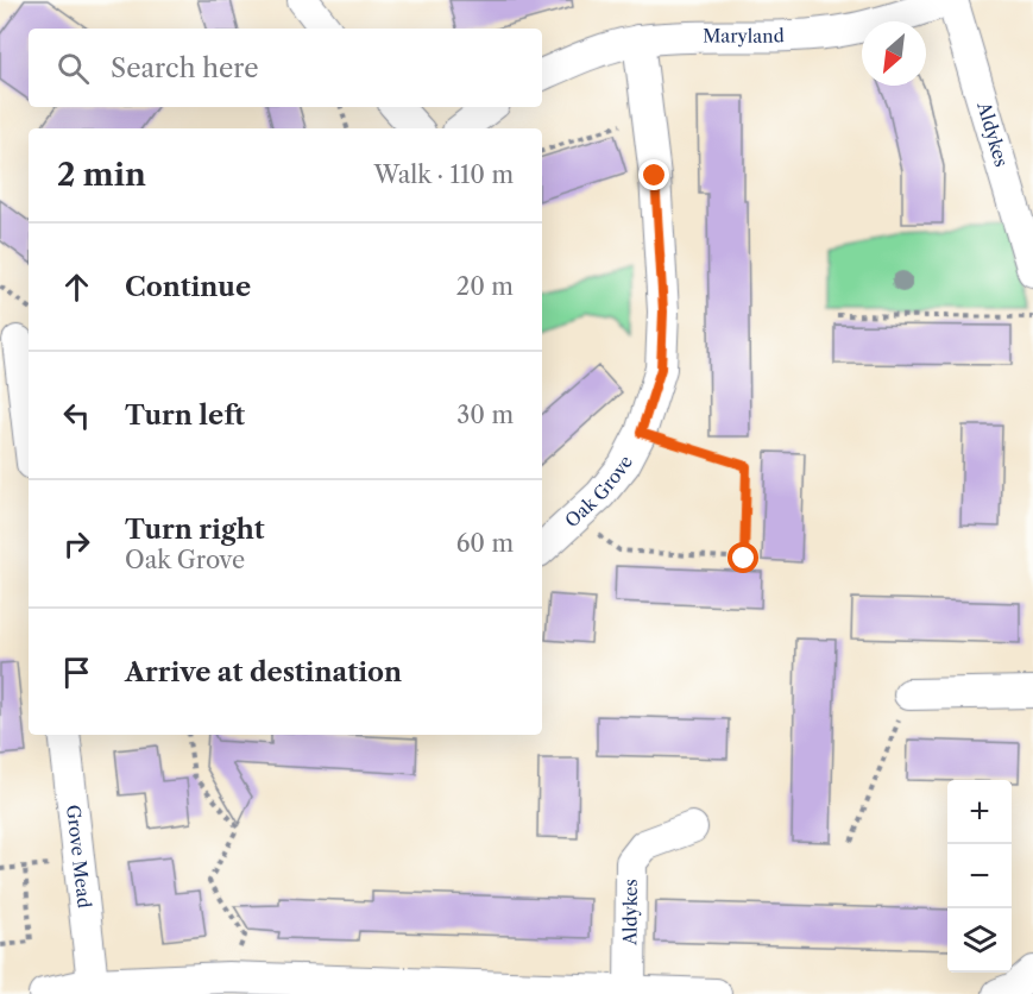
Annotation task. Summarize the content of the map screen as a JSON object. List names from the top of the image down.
{
  "streets": {
    "street": [
      "Maryland",
      "Aldykes",
      "Oak Grove",
      "Grove Mead"
    ]
  },
  "crossings": [
    ["Maryland", "Aldykes"],
    ["Maryland", "Oak Grove"]
  ],
  "north": "bottom left",
  "page": {
    "search": "Search here",
    "heading": ["2 min", "Walk · 110 m"],
    "list": [
      ["Continue", "20 m"],
      ["Turn left", "30 m"],
      ["Turn right", "Oak Grove", "60 m"],
      "Arrive at destination"
    ],
    "map_buttons": ["+", "−"]
  }
}
